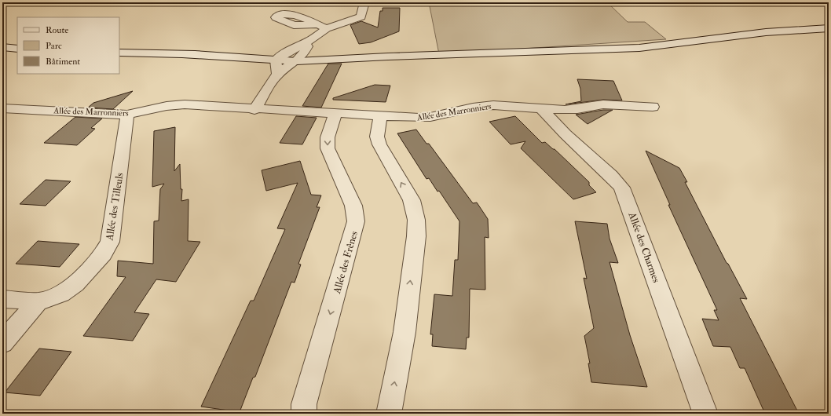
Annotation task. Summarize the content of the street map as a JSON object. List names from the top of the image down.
{
  "streets": {
    "street": [
      "Allée des Marronniers",
      "Allée des Tilleuls",
      "Allée des Charmes",
      "Allée des Frênes"
    ]
  },
  "crossings": [
    ["Allée des Marronniers", "Allée des Tilleuls"],
    ["Allée des Marronniers", "Allée des Charmes"],
    ["Allée des Marronniers", "Allée des Frênes"]
  ],
  "legend": ["Route", "Parc", "Bâtiment"]
}
